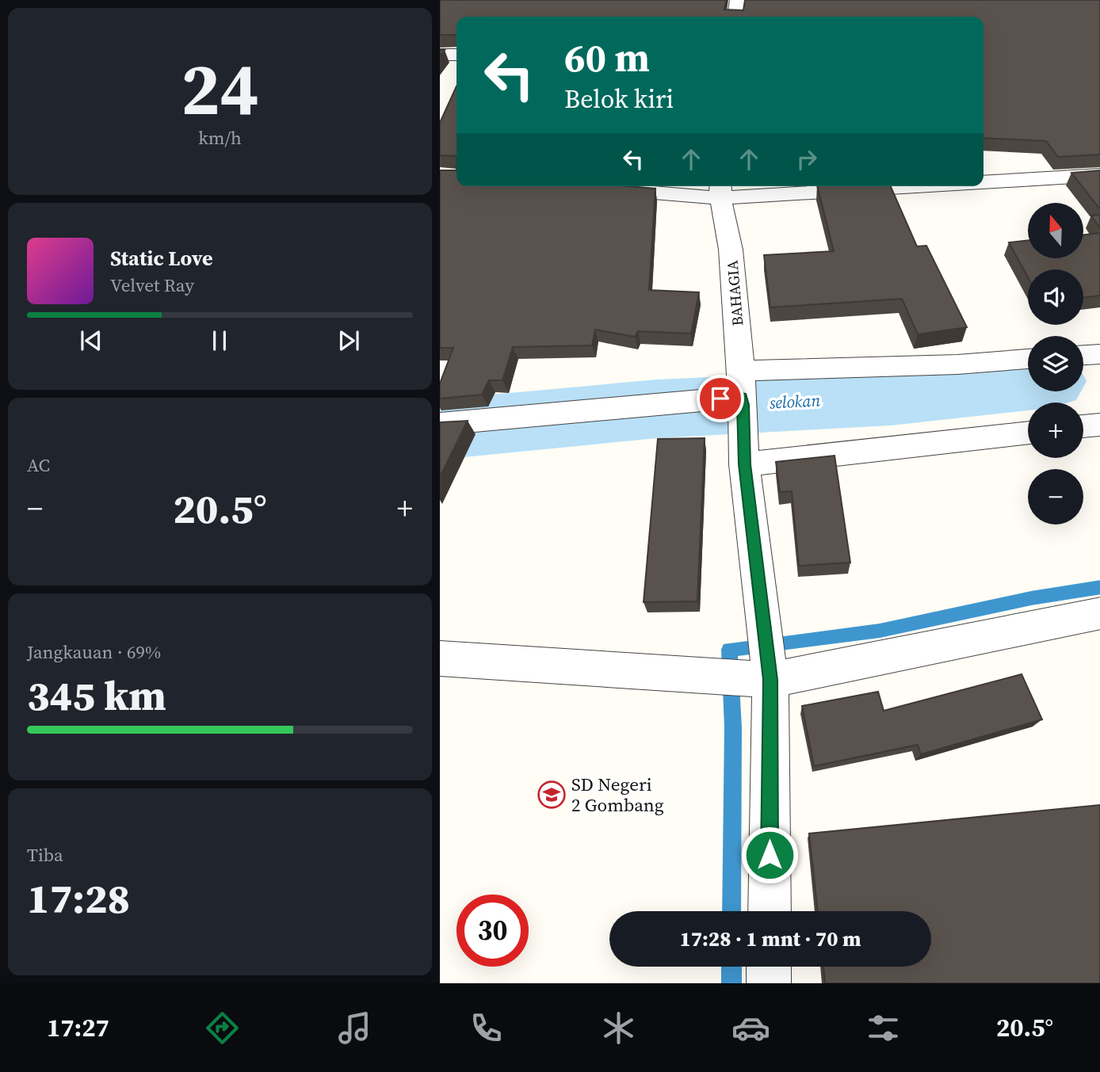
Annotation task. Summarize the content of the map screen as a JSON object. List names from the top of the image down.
{
  "streets": {
    "street": ["BAHAGIA"]
  },
  "water": ["selokan"],
  "places": {
    "school or university": ["SD Negeri 2 Gombang"]
  },
  "north": "top",
  "page": {
    "tile": [
      ["24", "km/h"],
      "AC",
      ["Jangkauan · 69%", "345 km"],
      ["Tiba", "17:28"]
    ],
    "turn": ["60 m", "Belok kiri"],
    "map_buttons": ["+", "−"],
    "song": ["Static Love", "Velvet Ray"],
    "heat": ["−", "20.5°", "+"],
    "limit": "30",
    "trip": "17:28 · 1 mnt · 70 m",
    "tabs": ["17:27", "20.5°"]
  }
}
